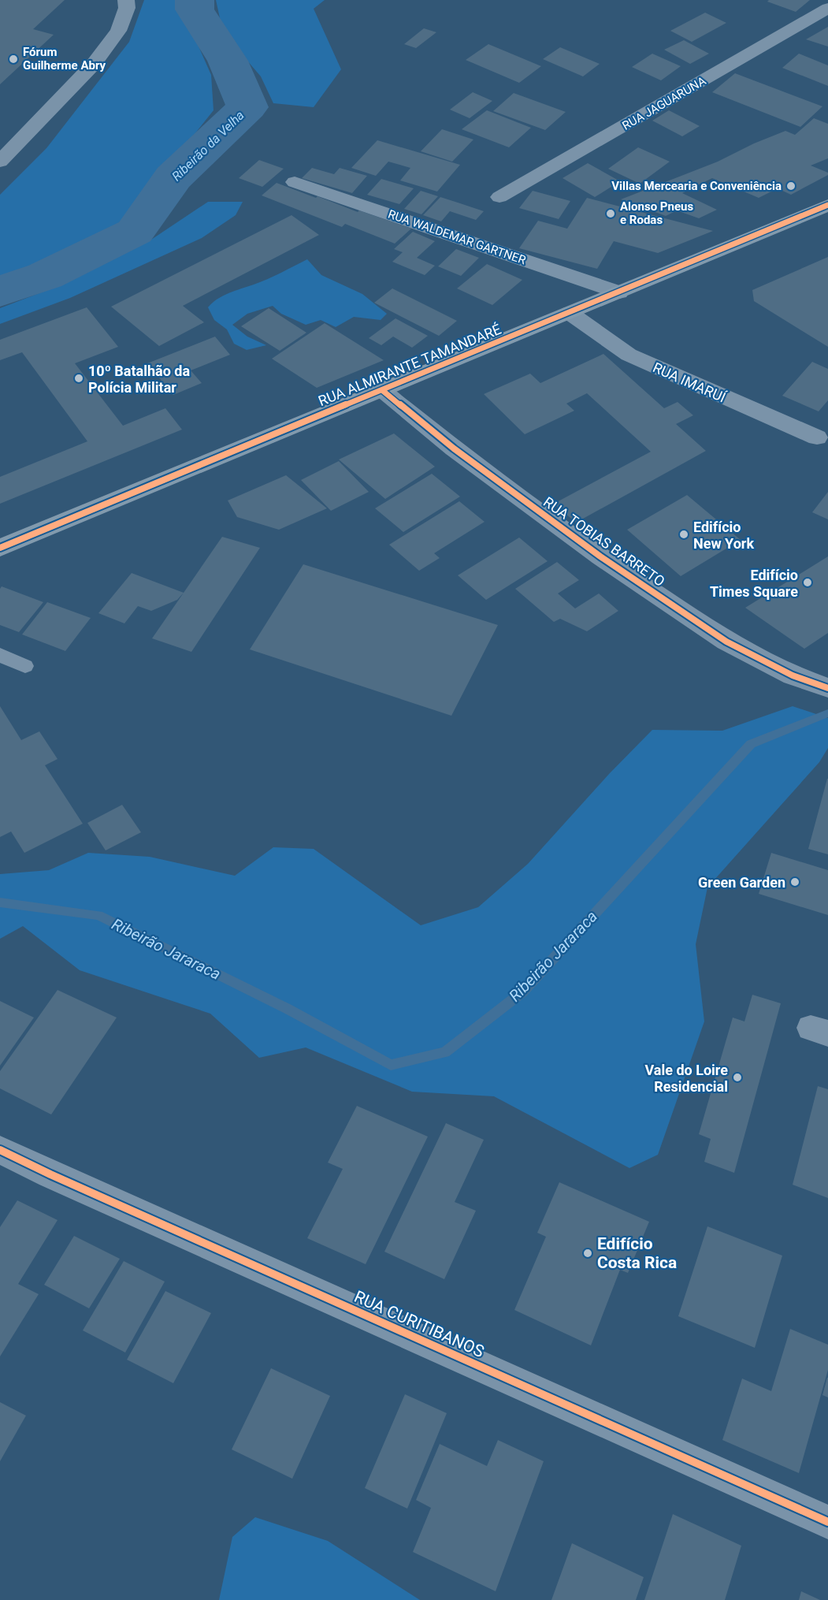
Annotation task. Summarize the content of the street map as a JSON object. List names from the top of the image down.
{
  "streets": {
    "main road": ["RUA ALMIRANTE TAMANDARÉ"],
    "street": [
      "RUA JAGUARUNA",
      "RUA WALDEMAR GARTNER",
      "RUA IMARUÍ",
      "RUA TOBIAS BARRETO",
      "RUA CURITIBANOS"
    ]
  },
  "crossings": [
    ["RUA WALDEMAR GARTNER", "RUA ALMIRANTE TAMANDARÉ"],
    ["RUA ALMIRANTE TAMANDARÉ", "RUA IMARUÍ"],
    ["RUA ALMIRANTE TAMANDARÉ", "RUA TOBIAS BARRETO"]
  ],
  "water": ["Ribeirão da Velha", "Ribeirão Jararaca"],
  "places": [
    "Fórum Guilherme Abry",
    "Villas Mercearia e Conveniência",
    "Alonso Pneus e Rodas",
    "10º Batalhão da Polícia Militar",
    "Edifício New York",
    "Edifício Times Square",
    "Green Garden",
    "Vale do Loire Residencial",
    "Edifício Costa Rica"
  ]
}
